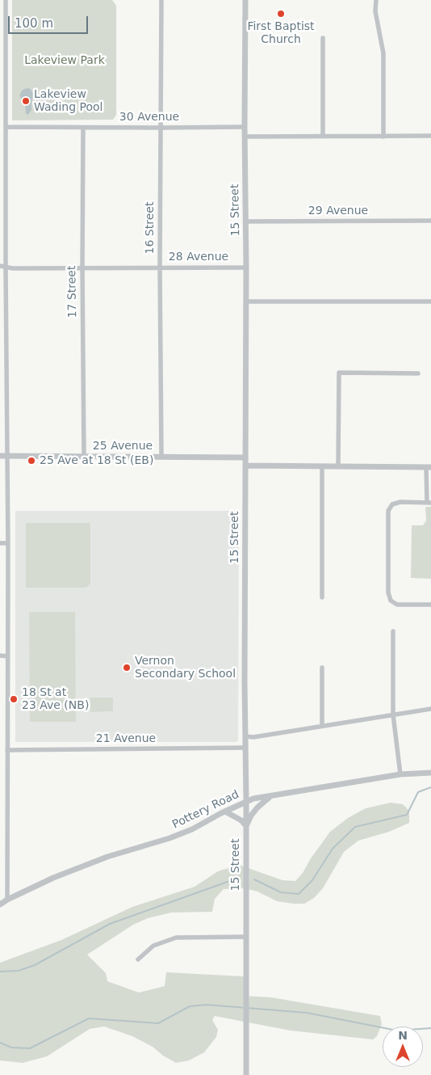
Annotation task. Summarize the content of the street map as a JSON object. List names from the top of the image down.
{
  "streets": {
    "street": [
      "30 Avenue",
      "15 Street",
      "29 Avenue",
      "16 Street",
      "28 Avenue",
      "17 Street",
      "25 Avenue",
      "21 Avenue",
      "Pottery Road"
    ]
  },
  "crossings": [
    ["30 Avenue", "15 Street"],
    ["30 Avenue", "16 Street"],
    ["30 Avenue", "17 Street"],
    ["15 Street", "29 Avenue"],
    ["15 Street", "28 Avenue"],
    ["15 Street", "25 Avenue"],
    ["15 Street", "21 Avenue"],
    ["15 Street", "Pottery Road"],
    ["16 Street", "28 Avenue"],
    ["16 Street", "25 Avenue"],
    ["28 Avenue", "17 Street"],
    ["17 Street", "25 Avenue"]
  ],
  "parks": ["Lakeview Park"],
  "places": [
    "First Baptist Church",
    "Lakeview Wading Pool",
    "25 Ave at 18 St (EB)",
    "Vernon Secondary School",
    "18 St at 23 Ave (NB)"
  ],
  "scale_bar": "100 m",
  "north": "top"
}
